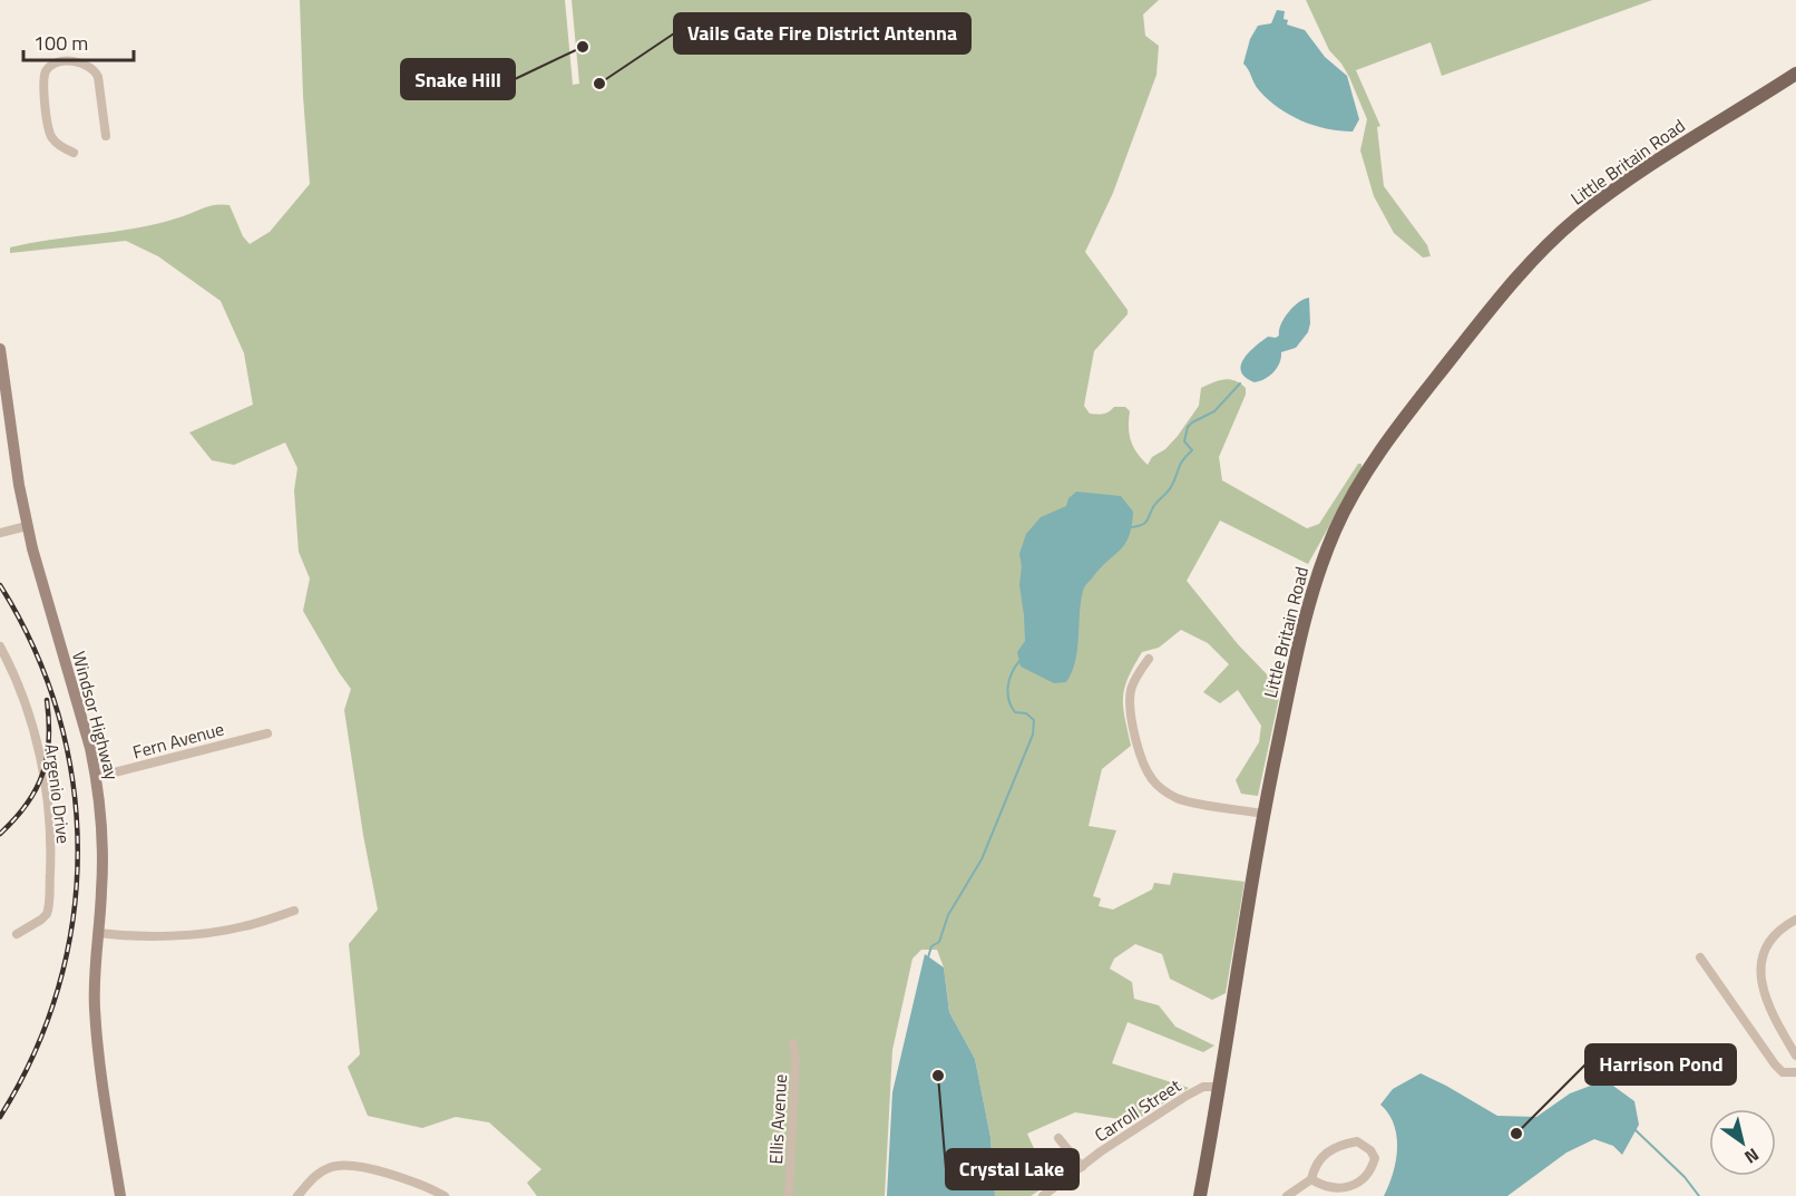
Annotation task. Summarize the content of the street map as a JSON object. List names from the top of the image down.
{
  "streets": {
    "main road": ["Little Britain Road", "Windsor Highway"],
    "street": [
      "Fern Avenue",
      "Argenio Drive",
      "Carroll Street",
      "Ellis Avenue"
    ]
  },
  "crossings": [
    ["Little Britain Road", "Carroll Street"],
    ["Windsor Highway", "Fern Avenue"]
  ],
  "places": [
    "Snake Hill",
    "Vails Gate Fire District Antenna",
    "Crystal Lake",
    "Harrison Pond"
  ],
  "scale_bar": "100 m",
  "north": "bottom right"
}
